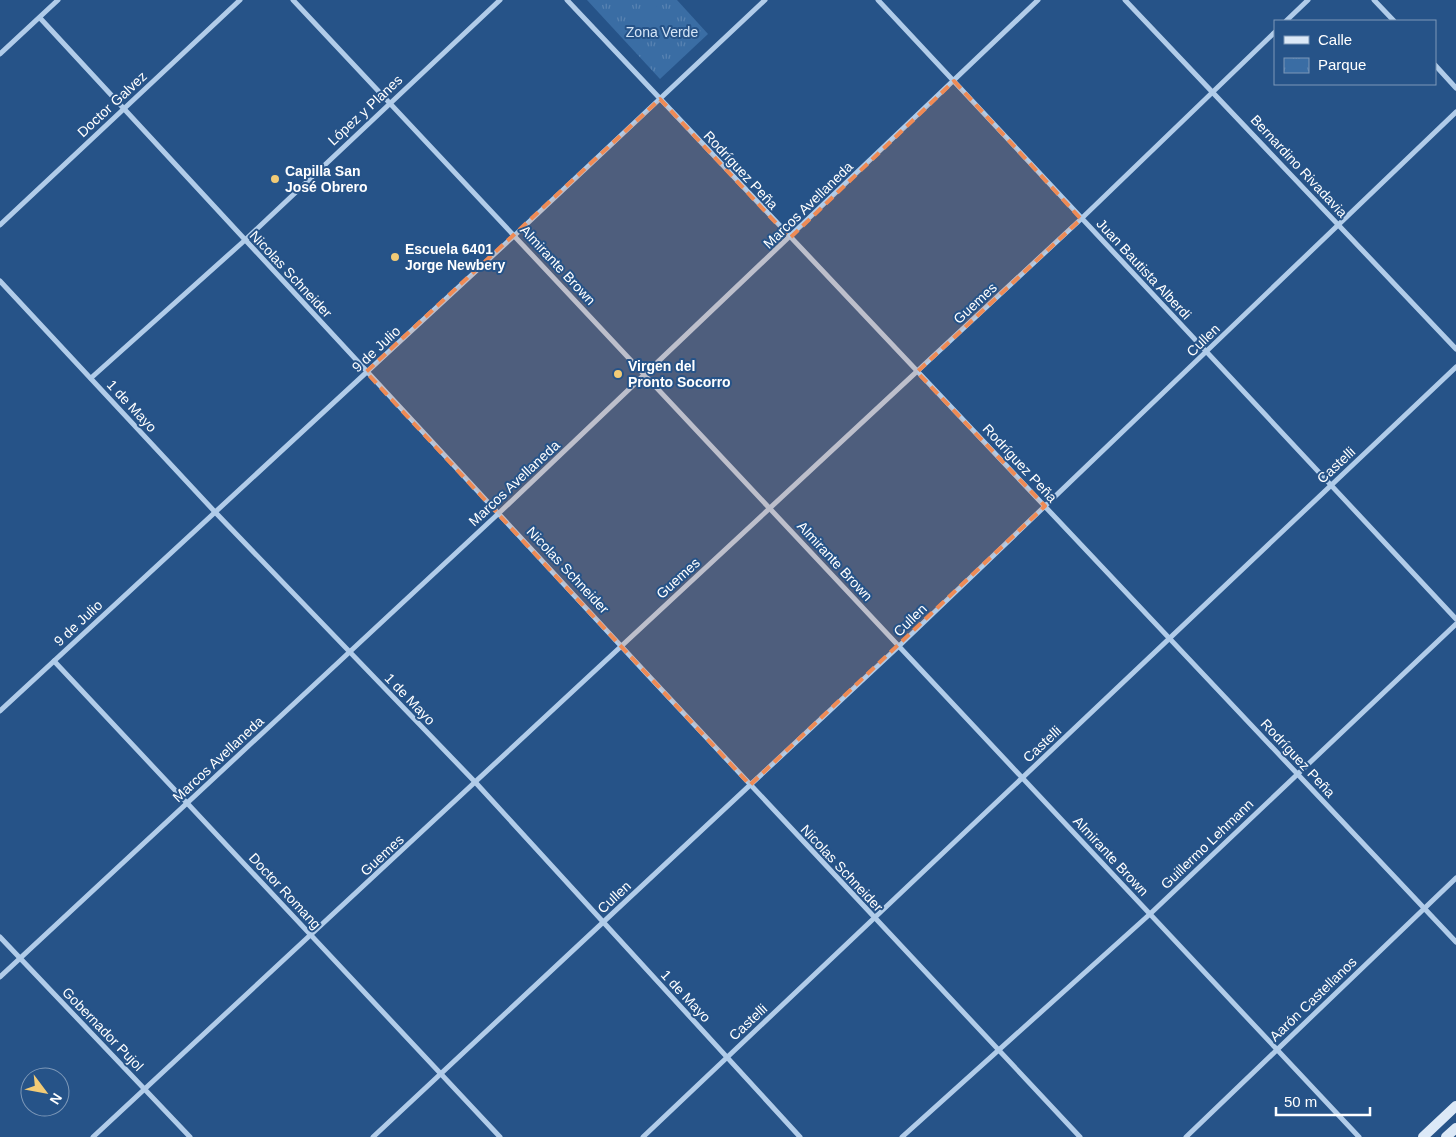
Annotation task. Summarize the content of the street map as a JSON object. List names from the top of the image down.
{
  "streets": {
    "street": [
      "Doctor Galvez",
      "López y Planes",
      "Bernardino Rivadavia",
      "Rodríguez Peña",
      "Marcos Avellaneda",
      "Almirante Brown",
      "Juan Bautista Alberdi",
      "Nicolas Schneider",
      "Guemes",
      "Cullen",
      "9 de Julio",
      "1 de Mayo",
      "Castelli",
      "Guillermo Lehmann",
      "Doctor Romang",
      "Aarón Castellanos",
      "Gobernador Pujol"
    ]
  },
  "crossings": [
    ["Doctor Galvez", "Nicolas Schneider"],
    ["López y Planes", "Almirante Brown"],
    ["López y Planes", "Nicolas Schneider"],
    ["López y Planes", "1 de Mayo"],
    ["Bernardino Rivadavia", "Guemes"],
    ["Bernardino Rivadavia", "Cullen"],
    ["Rodríguez Peña", "Marcos Avellaneda"],
    ["Rodríguez Peña", "Guemes"],
    ["Rodríguez Peña", "Cullen"],
    ["Rodríguez Peña", "9 de Julio"],
    ["Rodríguez Peña", "Castelli"],
    ["Rodríguez Peña", "Guillermo Lehmann"],
    ["Rodríguez Peña", "Aarón Castellanos"],
    ["Marcos Avellaneda", "Almirante Brown"],
    ["Marcos Avellaneda", "Juan Bautista Alberdi"],
    ["Marcos Avellaneda", "Nicolas Schneider"],
    ["Marcos Avellaneda", "1 de Mayo"],
    ["Marcos Avellaneda", "Doctor Romang"],
    ["Marcos Avellaneda", "Gobernador Pujol"],
    ["Almirante Brown", "Guemes"],
    ["Almirante Brown", "Cullen"],
    ["Almirante Brown", "9 de Julio"],
    ["Almirante Brown", "Castelli"],
    ["Almirante Brown", "Guillermo Lehmann"],
    ["Almirante Brown", "Aarón Castellanos"],
    ["Juan Bautista Alberdi", "Guemes"],
    ["Juan Bautista Alberdi", "Cullen"],
    ["Juan Bautista Alberdi", "Castelli"],
    ["Nicolas Schneider", "Guemes"],
    ["Nicolas Schneider", "Cullen"],
    ["Nicolas Schneider", "9 de Julio"],
    ["Nicolas Schneider", "Castelli"],
    ["Nicolas Schneider", "Guillermo Lehmann"],
    ["Guemes", "1 de Mayo"],
    ["Guemes", "Doctor Romang"],
    ["Guemes", "Gobernador Pujol"],
    ["Cullen", "1 de Mayo"],
    ["Cullen", "Doctor Romang"],
    ["9 de Julio", "1 de Mayo"],
    ["9 de Julio", "Doctor Romang"],
    ["1 de Mayo", "Castelli"]
  ],
  "parks": ["Zona Verde"],
  "places": ["Capilla San José Obrero", "Escuela 6401 Jorge Newbery", "Virgen del Pronto Socorro"],
  "legend": ["Calle", "Parque"],
  "scale_bar": "50 m",
  "north": "bottom right"
}
